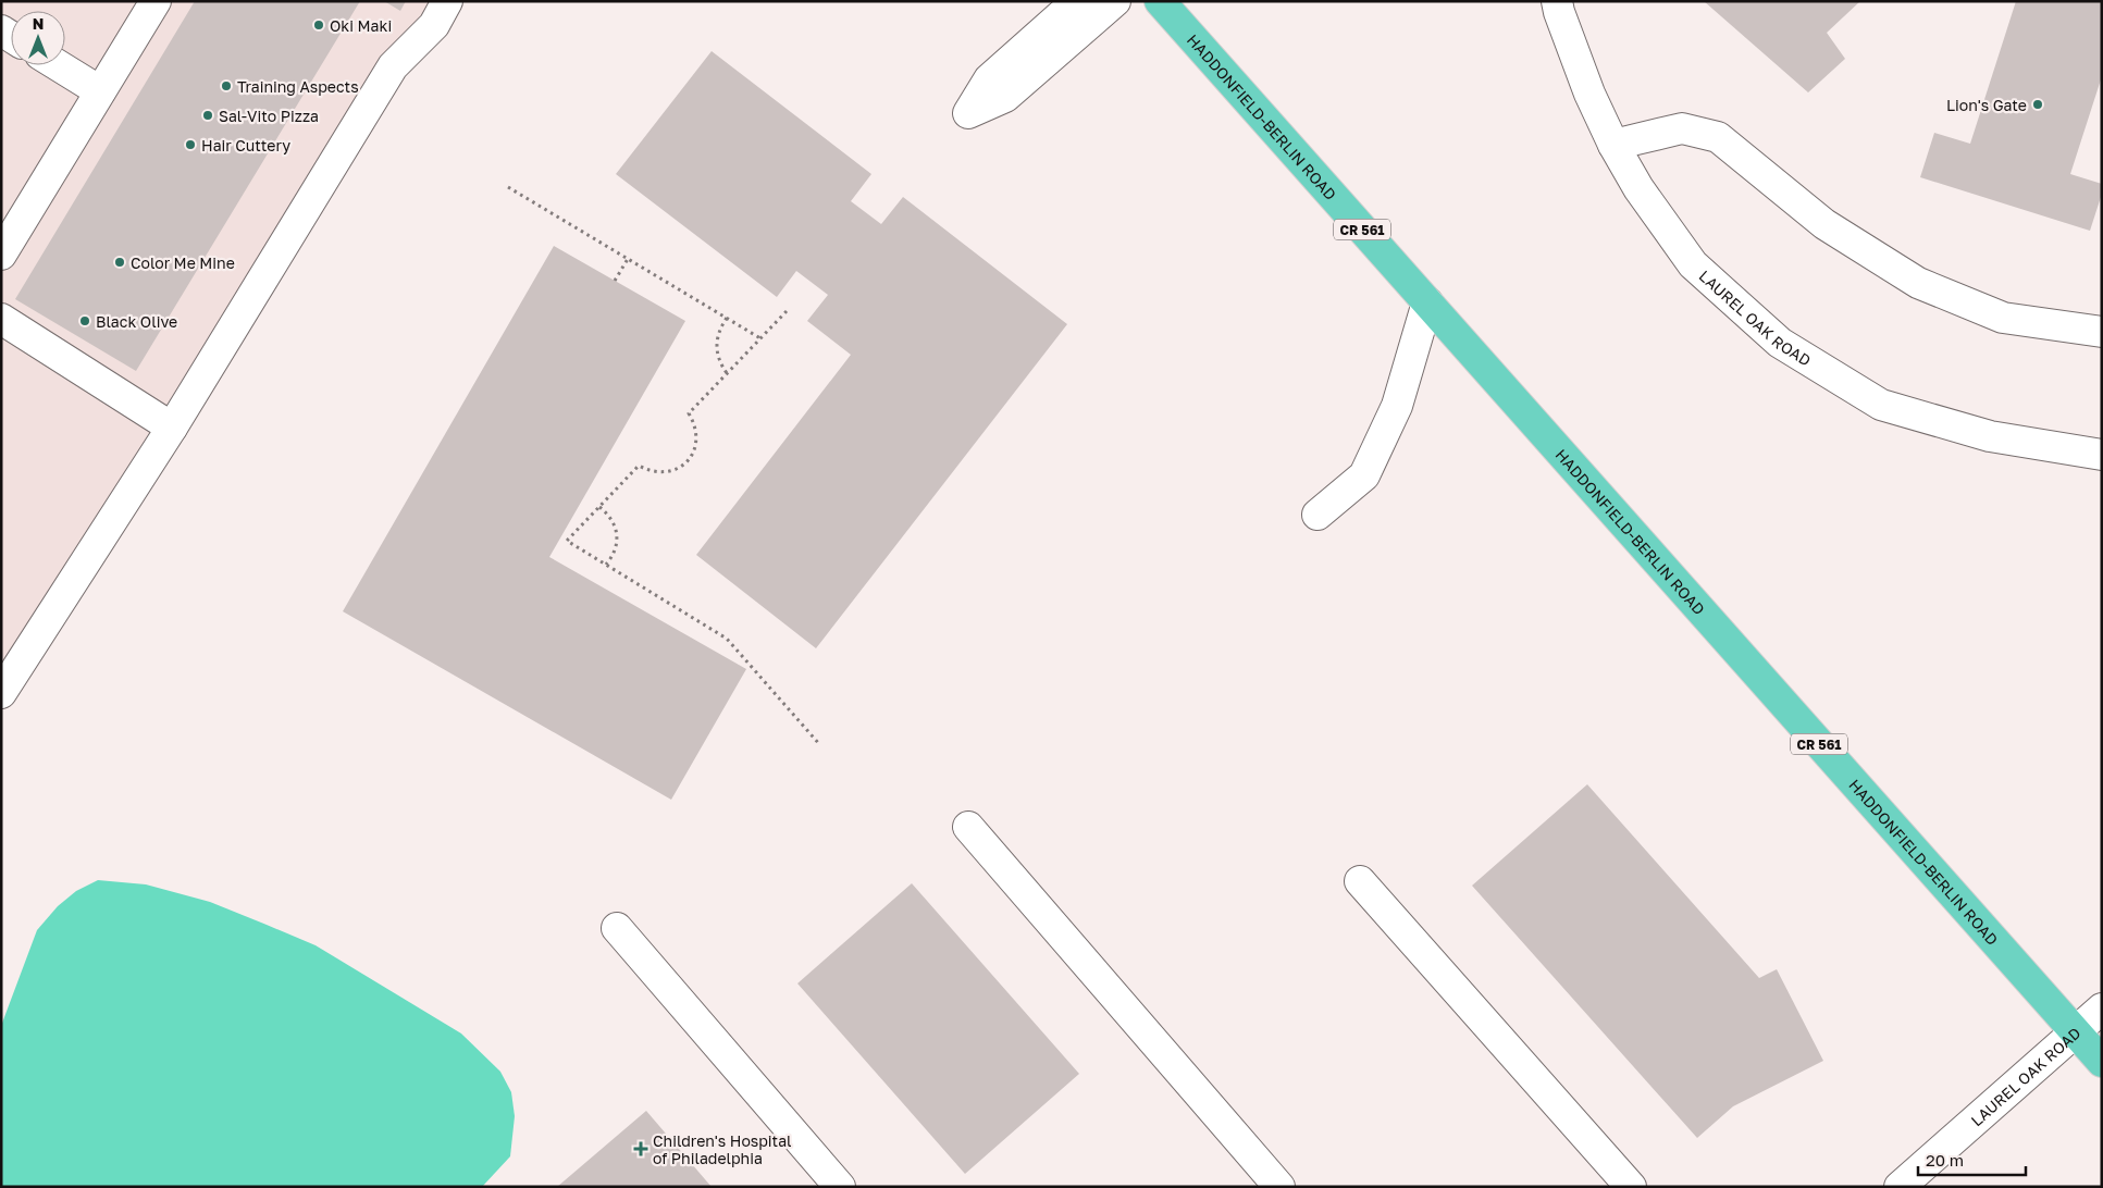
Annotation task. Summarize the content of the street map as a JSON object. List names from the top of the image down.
{
  "streets": {
    "main road": ["HADDONFIELD-BERLIN ROAD", "CR 561"],
    "street": ["LAUREL OAK ROAD"]
  },
  "crossings": [
    ["HADDONFIELD-BERLIN ROAD", "LAUREL OAK ROAD"]
  ],
  "places": {
    "other": [
      "Oki Maki",
      "Training Aspects",
      "Lion's Gate",
      "Sal-Vito Pizza",
      "Hair Cuttery",
      "Color Me Mine",
      "Black Olive"
    ],
    "health": ["Children's Hospital of Philadelphia"]
  },
  "scale_bar": "20 m",
  "north": "top"
}
